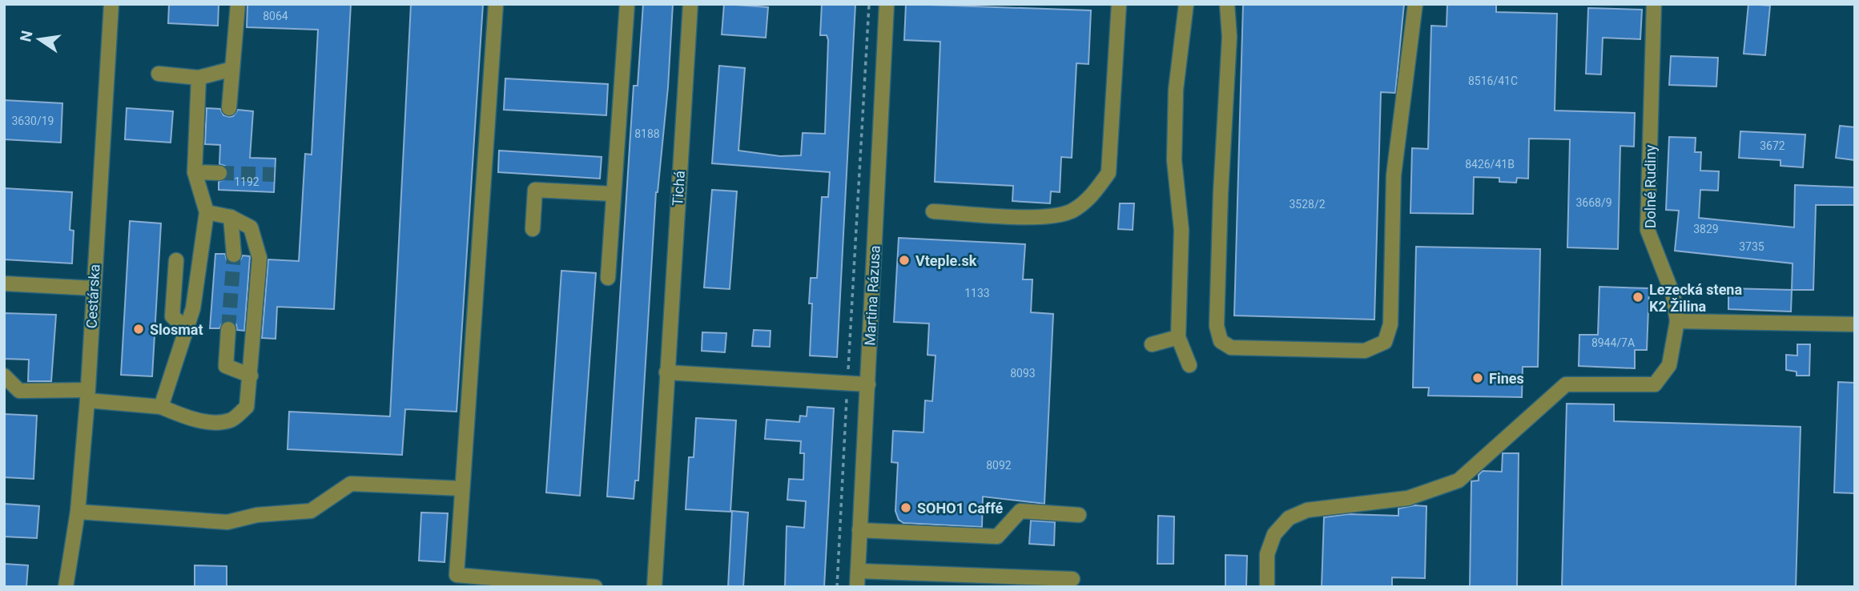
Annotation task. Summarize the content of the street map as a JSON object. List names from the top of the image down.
{
  "streets": {
    "street": [
      "Dolné Rudiny",
      "Tichá",
      "Martina Rázusa",
      "Cestárska"
    ]
  },
  "places": [
    "Vteple.sk",
    "Lezecká stena K2 Žilina",
    "Slosmat",
    "Fines",
    "SOHO1 Caffé"
  ],
  "house_numbers": [
    "8064",
    "8516/41C",
    "3630/19",
    "8188",
    "3672",
    "8426/41B",
    "1192",
    "3668/9",
    "3528/2",
    "3829",
    "3735",
    "1133",
    "8944/7A",
    "8093",
    "8092"
  ],
  "north": "left"
}
